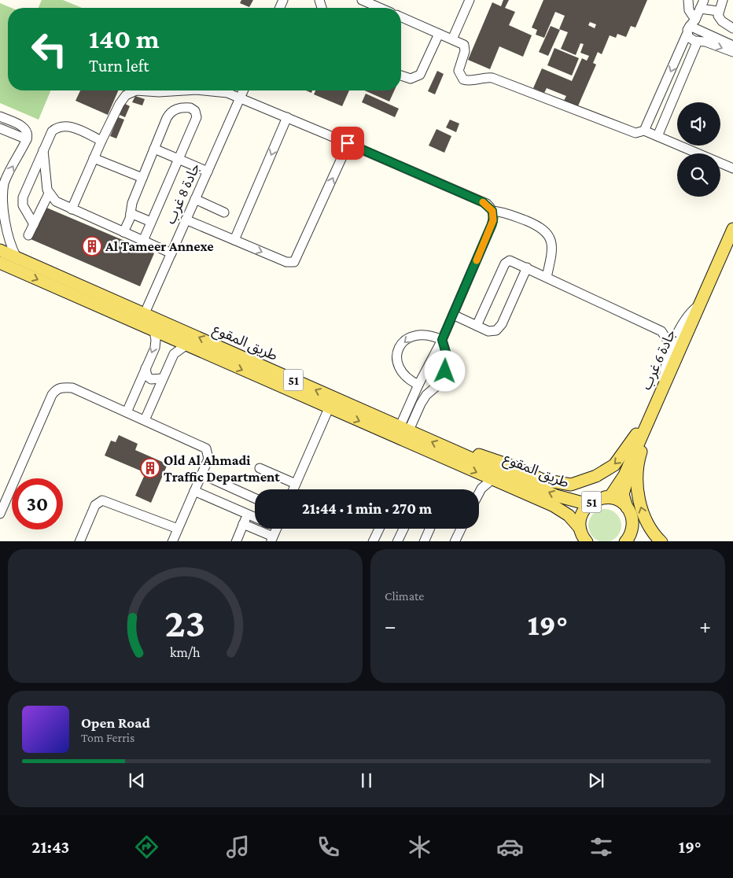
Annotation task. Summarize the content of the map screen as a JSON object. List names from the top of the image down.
{
  "streets": {
    "main road": ["طريق المقوع", "جادة 6 غرب", "51"],
    "street": ["جادة 8 غرب"]
  },
  "crossings": [
    ["جادة 8 غرب", "طريق المقوع"],
    ["طريق المقوع", "51"],
    ["جادة 6 غرب", "51"]
  ],
  "places": {
    "building": ["Al Tameer Annexe", "Old Al Ahmadi Traffic Department"]
  },
  "page": {
    "turn": ["140 m", "Turn left"],
    "limit": "30",
    "trip": "21:44 · 1 min · 270 m",
    "tile": "Climate",
    "heat": ["−", "19°", "+"],
    "song": ["Open Road", "Tom Ferris"],
    "tabs": ["21:43", "19°"],
    "gauge": ["23", "km/h"]
  }
}
